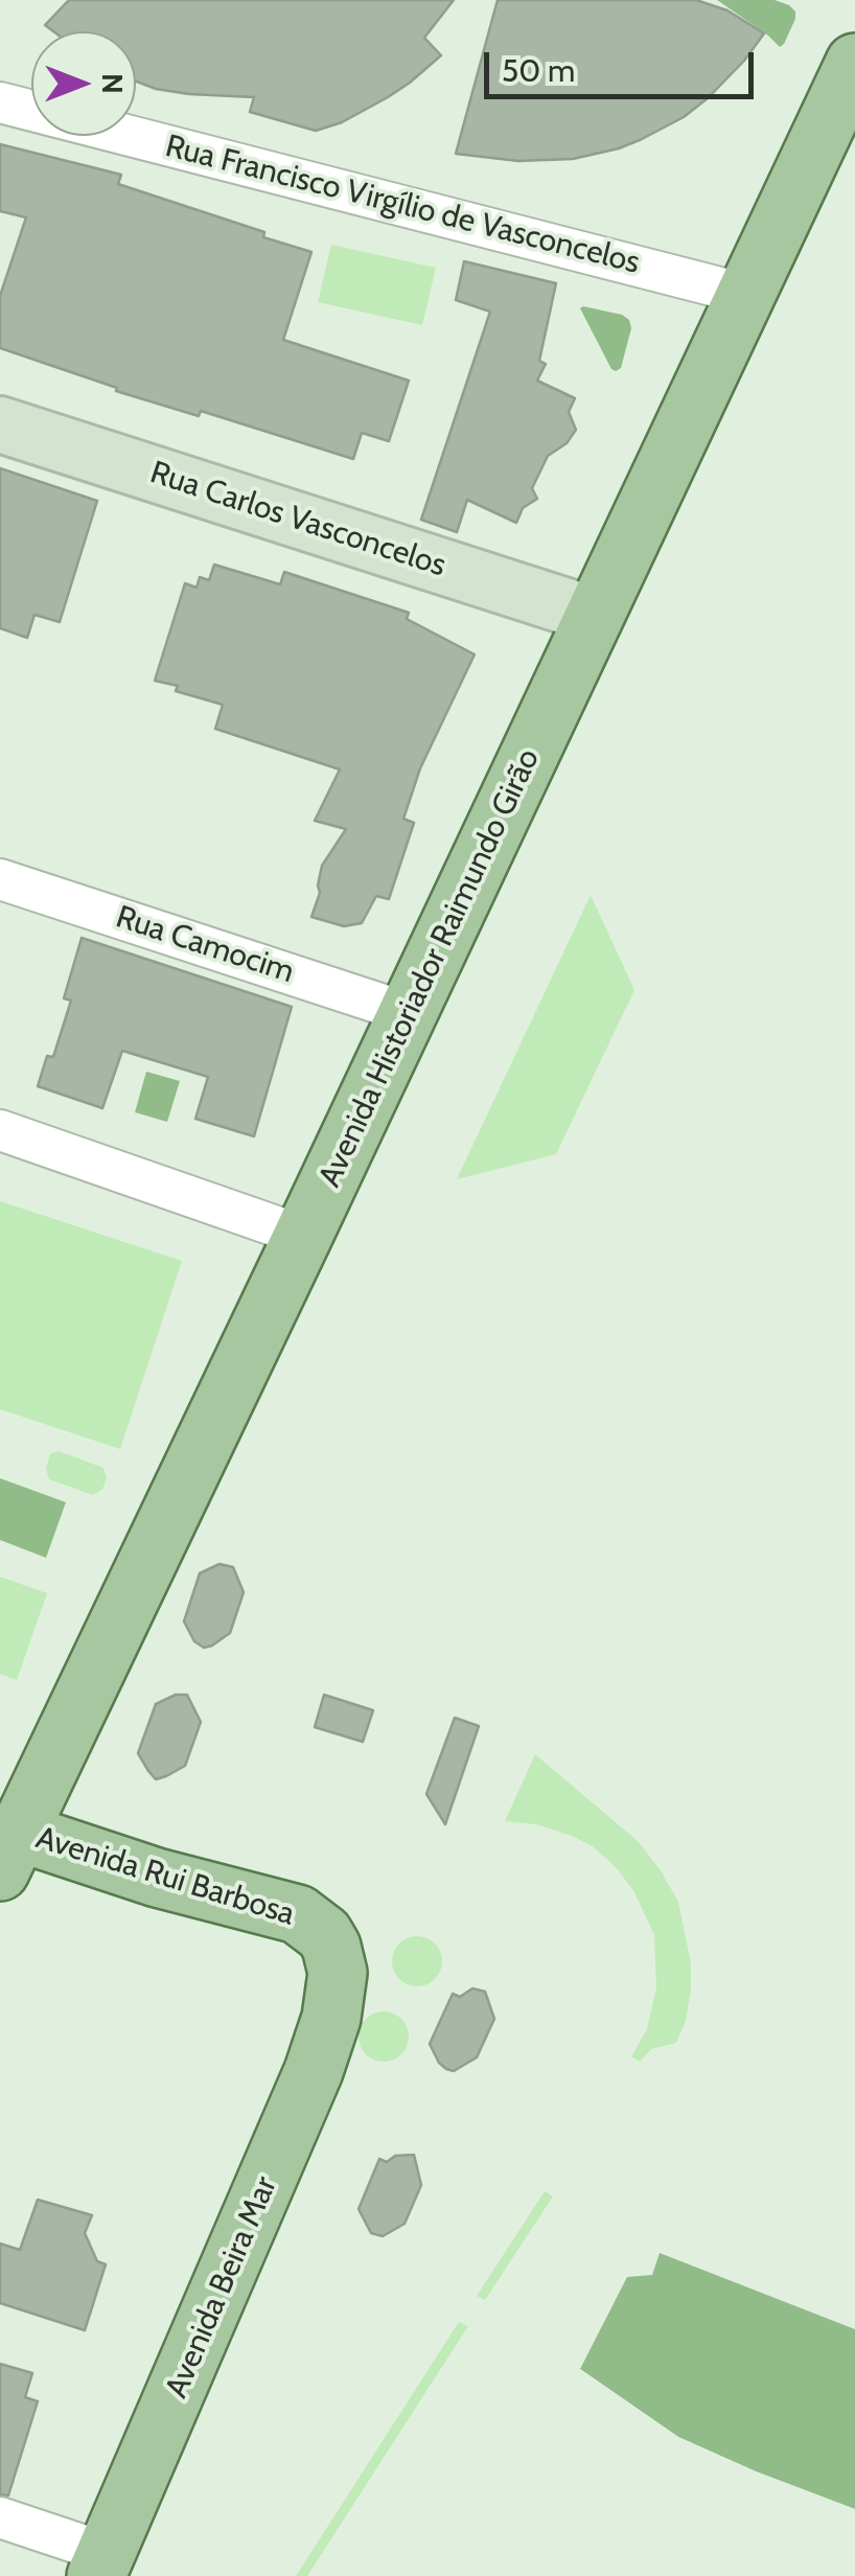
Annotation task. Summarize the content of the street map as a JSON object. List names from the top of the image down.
{
  "streets": {
    "main road": [
      "Rua Carlos Vasconcelos",
      "Avenida Historiador Raimundo Girão",
      "Avenida Rui Barbosa",
      "Avenida Beira Mar"
    ],
    "street": ["Rua Francisco Virgílio de Vasconcelos", "Rua Camocim"]
  },
  "crossings": [
    ["Rua Francisco Virgílio de Vasconcelos", "Avenida Historiador Raimundo Girão"],
    ["Rua Carlos Vasconcelos", "Avenida Historiador Raimundo Girão"],
    ["Rua Camocim", "Avenida Historiador Raimundo Girão"],
    ["Avenida Historiador Raimundo Girão", "Avenida Rui Barbosa"],
    ["Avenida Rui Barbosa", "Avenida Beira Mar"]
  ],
  "scale_bar": "50 m",
  "north": "right"
}
